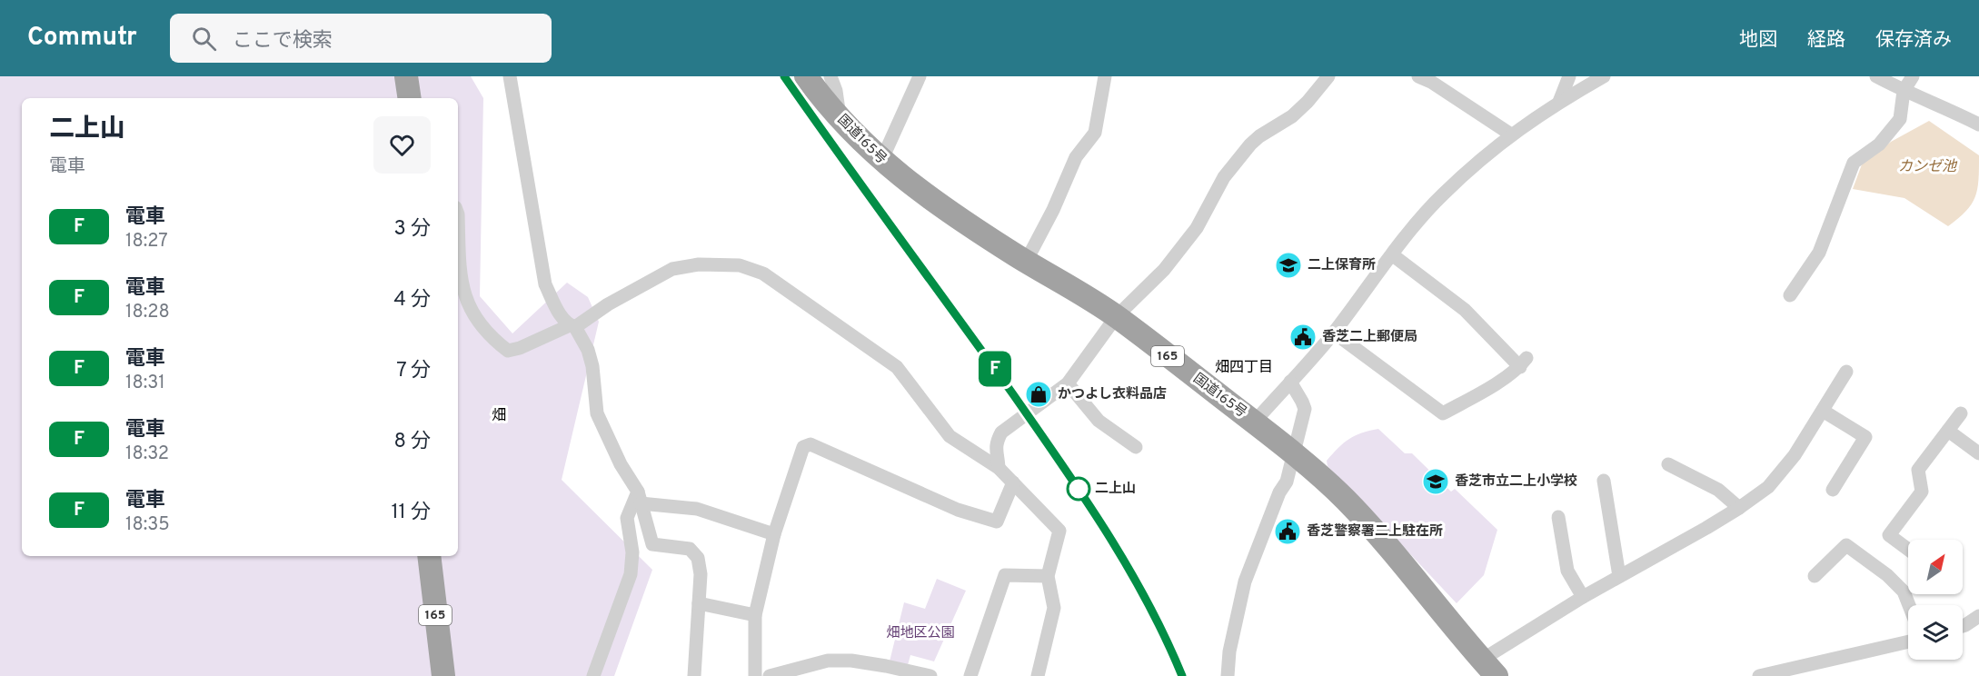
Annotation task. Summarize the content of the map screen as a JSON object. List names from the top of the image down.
{
  "streets": {
    "highway": ["国道165号", "165"]
  },
  "districts": ["畑四丁目", "畑"],
  "water": ["カンゼ池"],
  "parks": ["畑地区公園"],
  "places": {
    "school or university": ["二上保育所", "香芝市立二上小学校"],
    "public building": ["香芝二上郵便局", "香芝警察署二上駐在所"],
    "shop": ["かつよし衣料品店"],
    "other": ["二上山"]
  },
  "north": "top right",
  "page": {
    "header": "Commutr",
    "search": "ここで検索",
    "nav": ["地図", "経路", "保存済み"],
    "on_map": "F",
    "heading": ["二上山", "電車"],
    "list": [
      {
        "mark": "F",
        "name": "電車",
        "note": "18:27",
        "value": "3 分"
      },
      {
        "mark": "F",
        "name": "電車",
        "note": "18:28",
        "value": "4 分"
      },
      {
        "mark": "F",
        "name": "電車",
        "note": "18:31",
        "value": "7 分"
      },
      {
        "mark": "F",
        "name": "電車",
        "note": "18:32",
        "value": "8 分"
      },
      {
        "mark": "F",
        "name": "電車",
        "note": "18:35",
        "value": "11 分"
      }
    ]
  }
}
